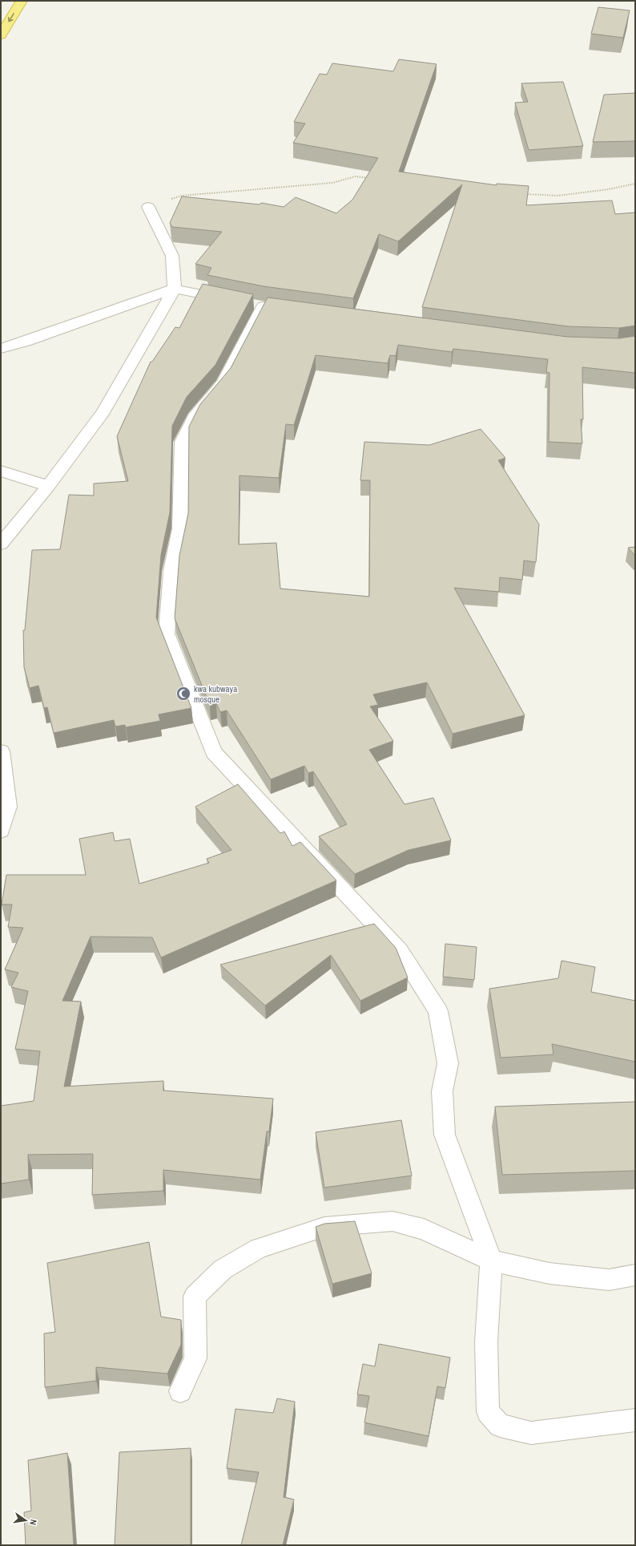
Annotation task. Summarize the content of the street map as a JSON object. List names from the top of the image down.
{
  "places": {
    "mosque": ["kwa kubwaya mosque"]
  },
  "north": "right"
}
